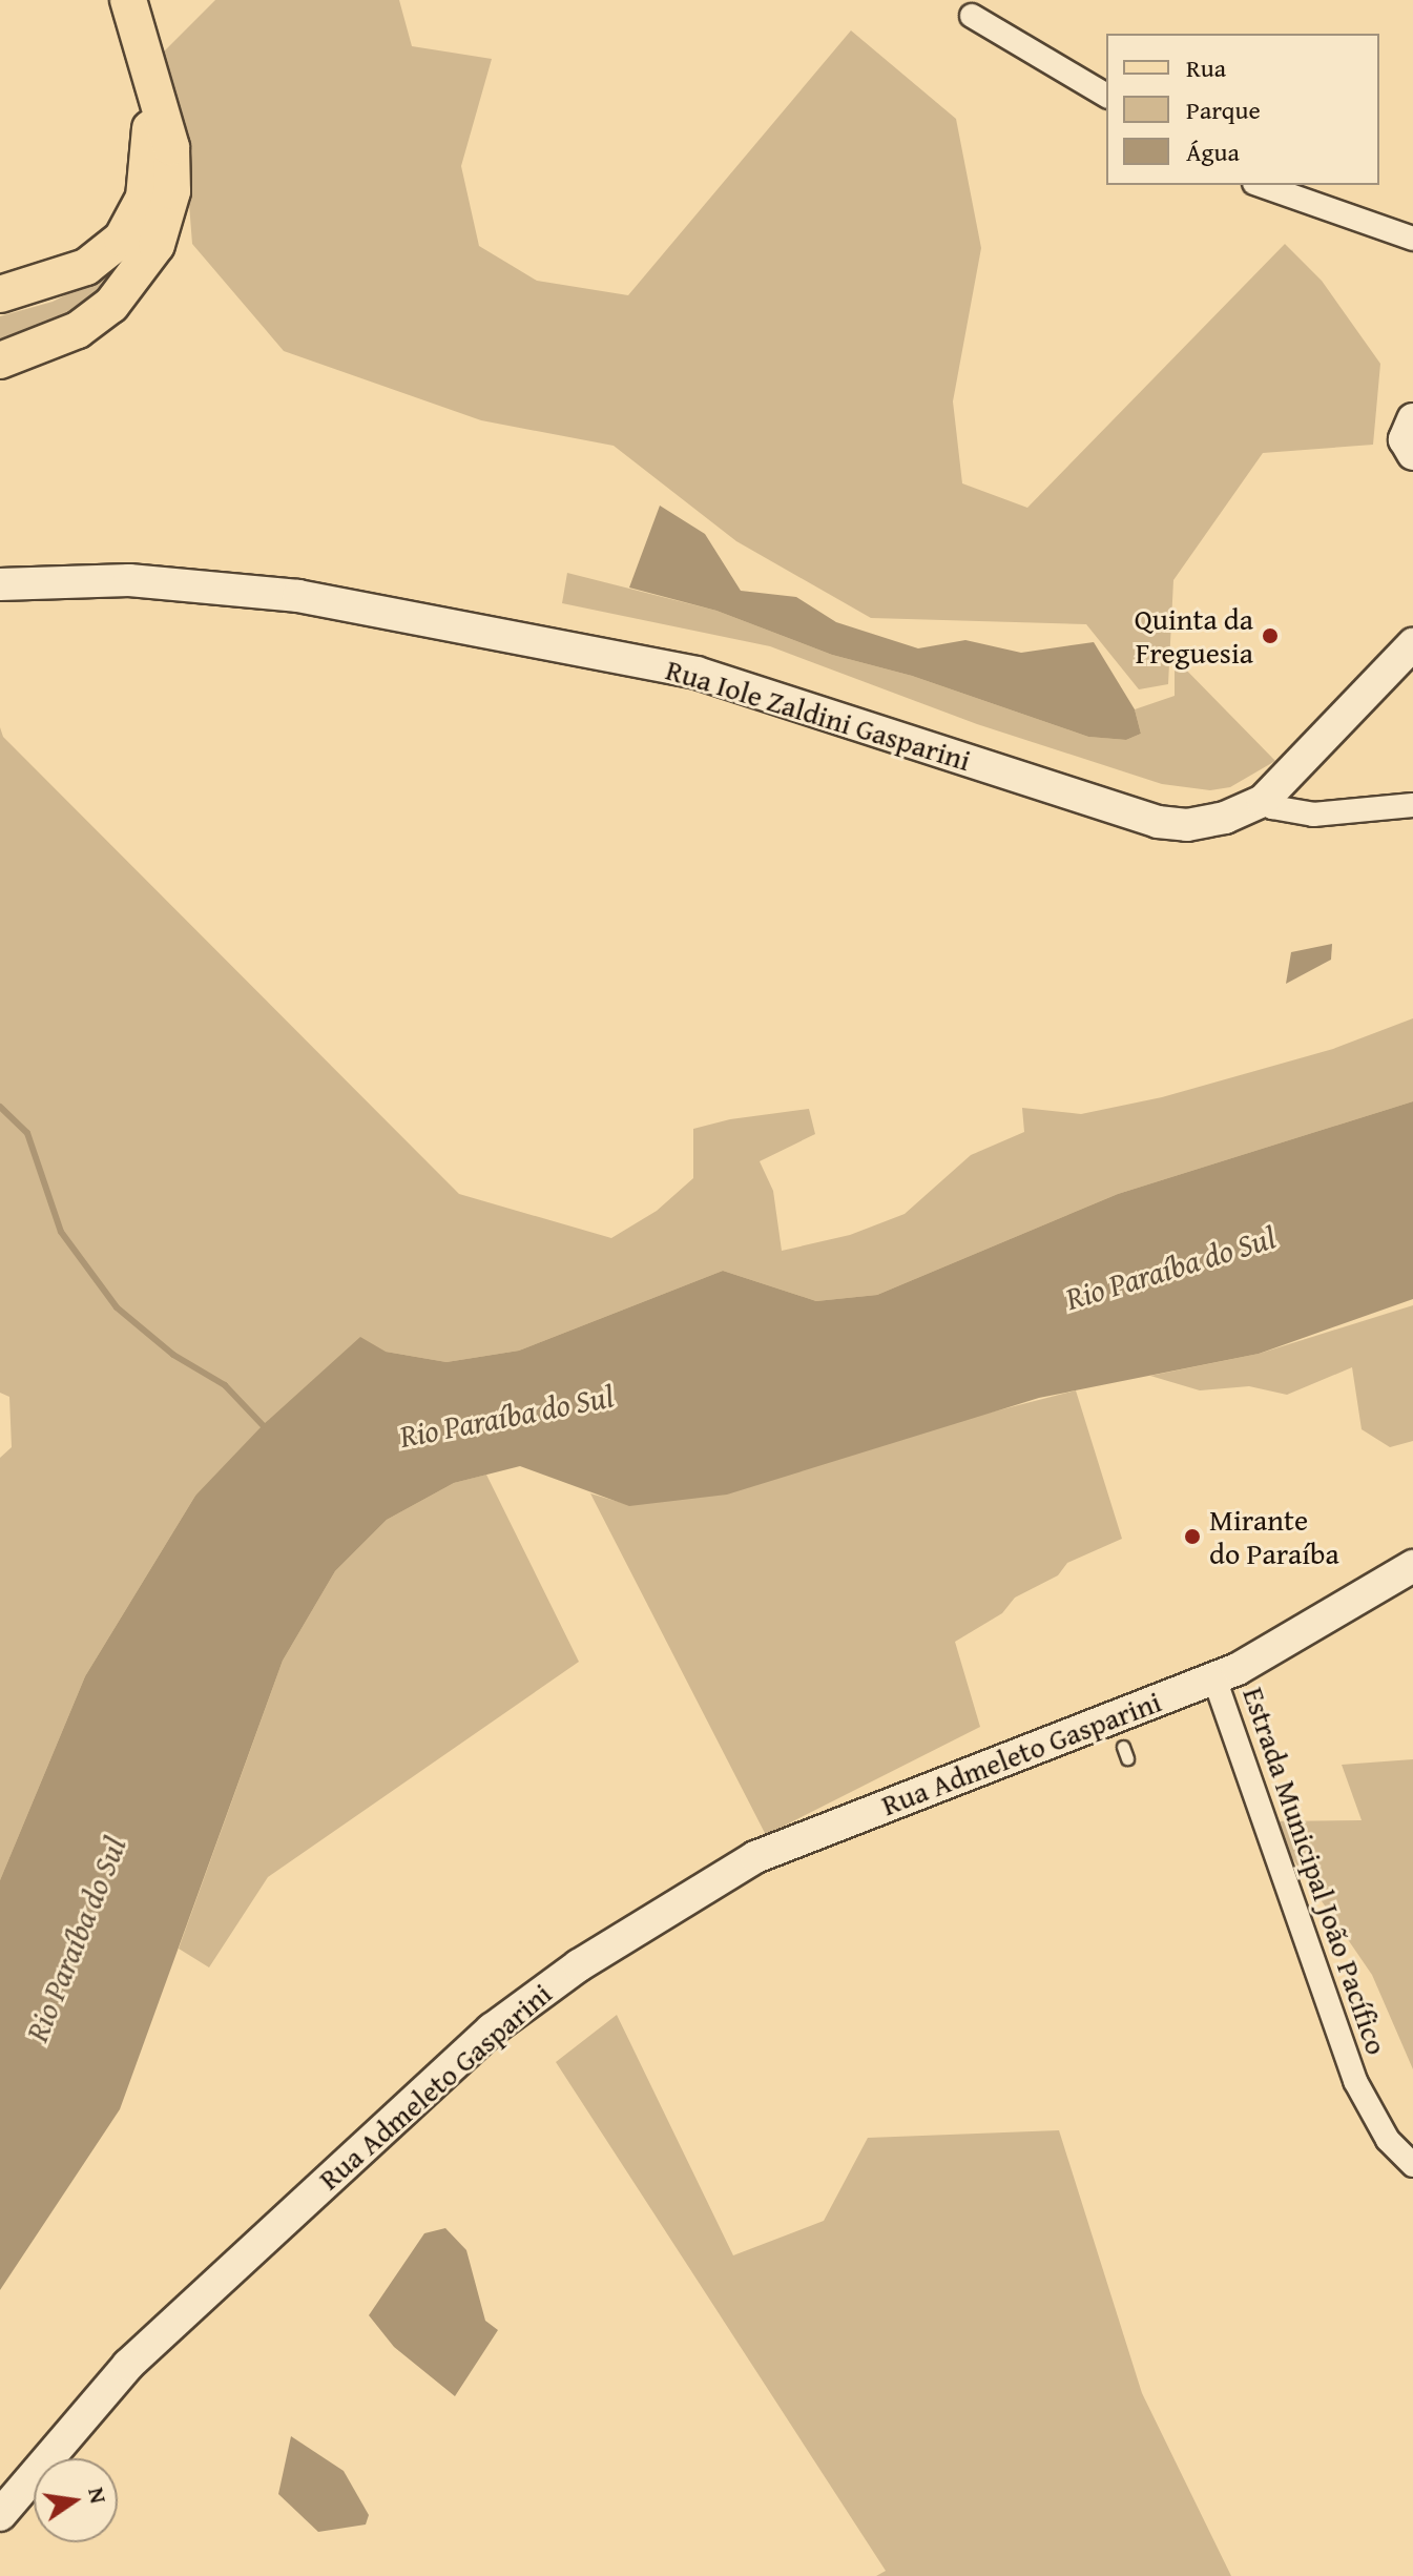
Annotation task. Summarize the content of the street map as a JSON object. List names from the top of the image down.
{
  "streets": {
    "main road": ["Rua Iole Zaldini Gasparini", "Rua Admeleto Gasparini"],
    "street": ["Estrada Municipal João Pacífico"]
  },
  "crossings": [
    ["Rua Admeleto Gasparini", "Estrada Municipal João Pacífico"]
  ],
  "water": ["Rio Paraíba do Sul"],
  "places": ["Quinta da Freguesia", "Mirante do Paraíba"],
  "legend": ["Rua", "Parque", "Água"],
  "north": "right"
}
